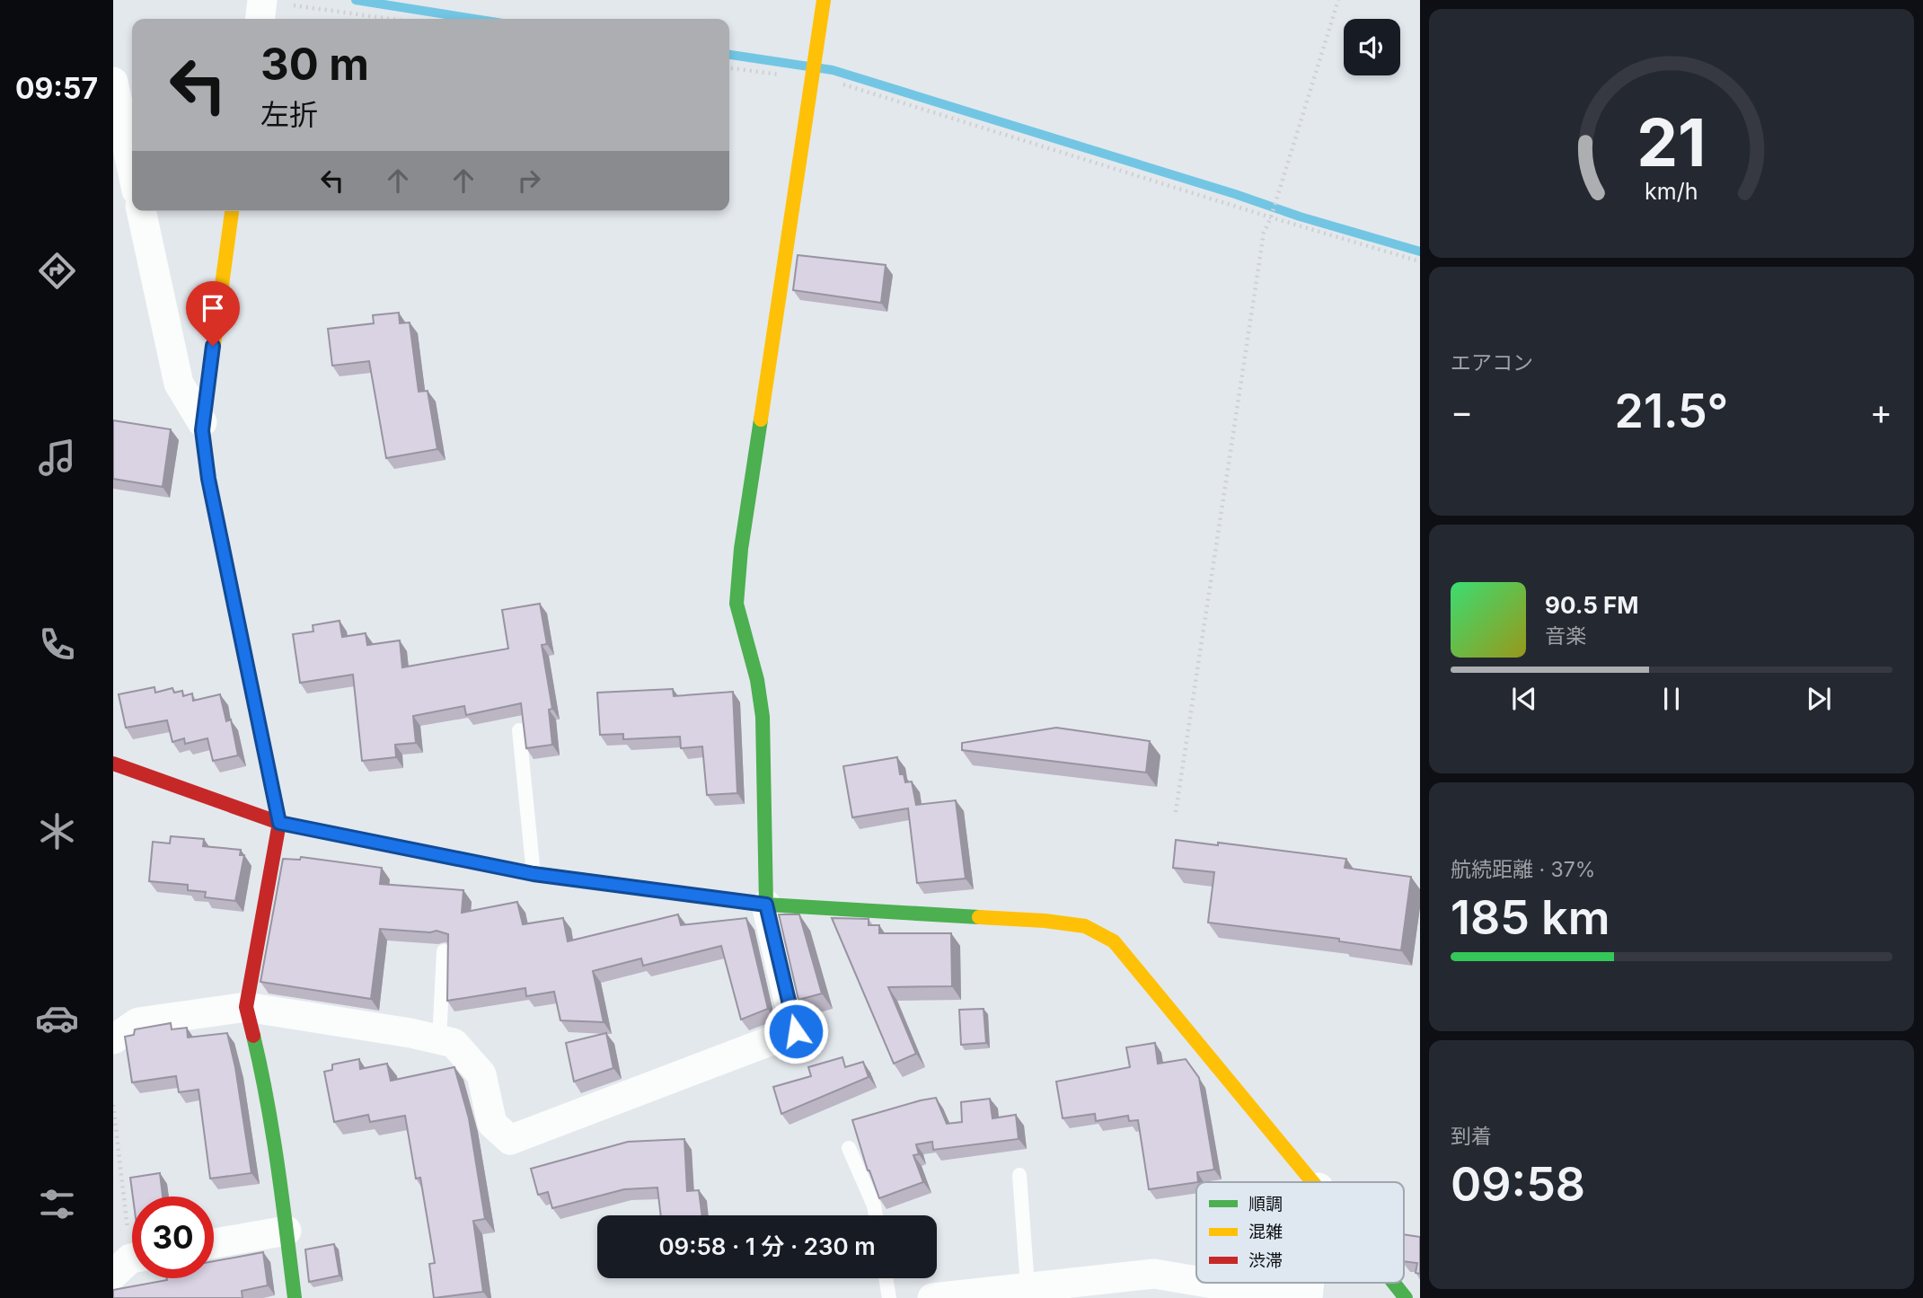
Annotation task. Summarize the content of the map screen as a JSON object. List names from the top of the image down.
{
  "legend": ["順調", "混雑", "渋滞"],
  "page": {
    "tabs": "09:57",
    "turn": ["30 m", "左折"],
    "tile": [
      "エアコン",
      ["航続距離 · 37%", "185 km"],
      ["到着", "09:58"]
    ],
    "heat": ["−", "21.5°", "+"],
    "song": ["90.5 FM", "音楽"],
    "limit": "30",
    "trip": "09:58 · 1 分 · 230 m",
    "gauge": ["21", "km/h"]
  }
}
